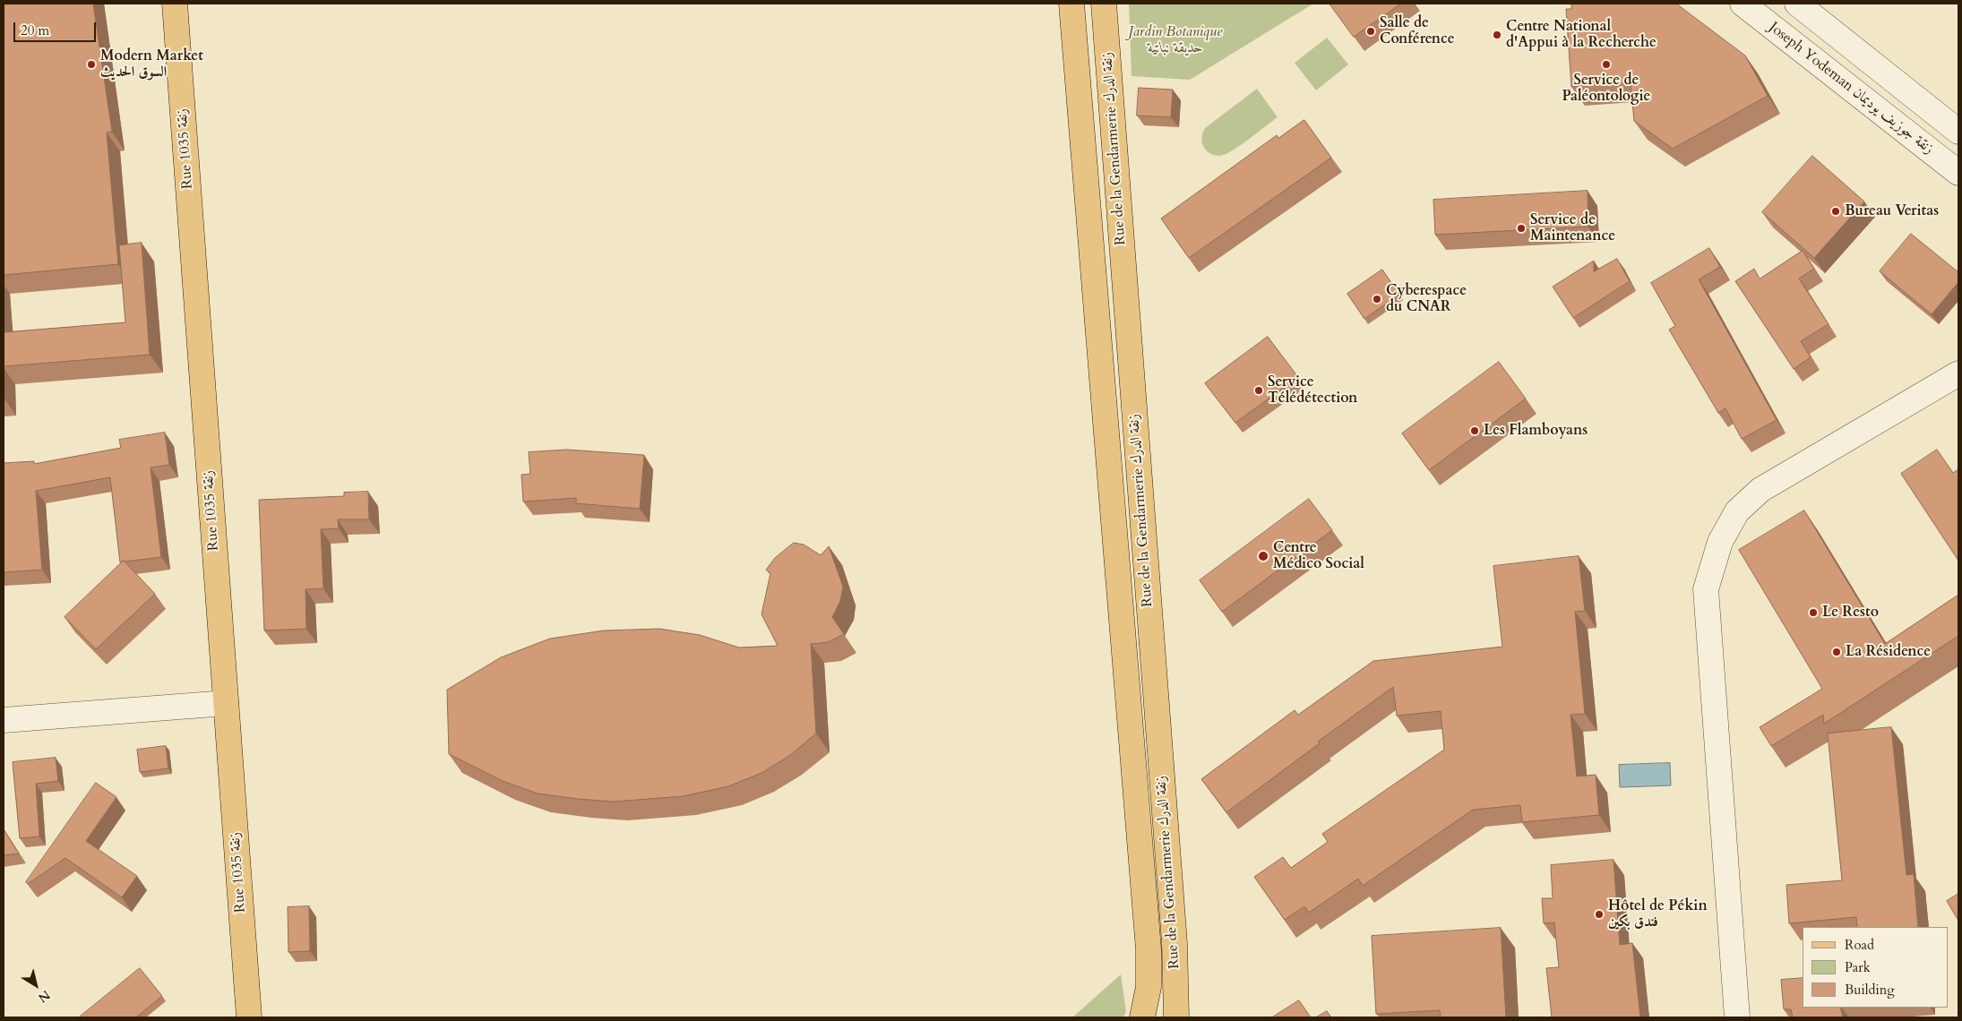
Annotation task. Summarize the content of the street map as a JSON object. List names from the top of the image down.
{
  "streets": {
    "main road": ["Rue 1035 زنقة", "Rue de la Gendarmerie زنقة الدرك"],
    "street": ["Joseph Yodeman زنقة جوزيف يوديمان"]
  },
  "parks": ["Jardin Botanique حديقة نباتية"],
  "places": [
    "Salle de Conférence",
    "Centre National d'Appui à la Recherche",
    "Modern Market السوق الحديث",
    "Service de Paléontologie",
    "Bureau Veritas",
    "Service de Maintenance",
    "Cyberespace du CNAR",
    "Service Télédétection",
    "Les Flamboyans",
    "Centre Médico Social",
    "Le Resto",
    "La Résidence",
    "Hôtel de Pékin فندق بكين"
  ],
  "legend": ["Road", "Park", "Building"],
  "scale_bar": "20 m",
  "north": "bottom right"
}
